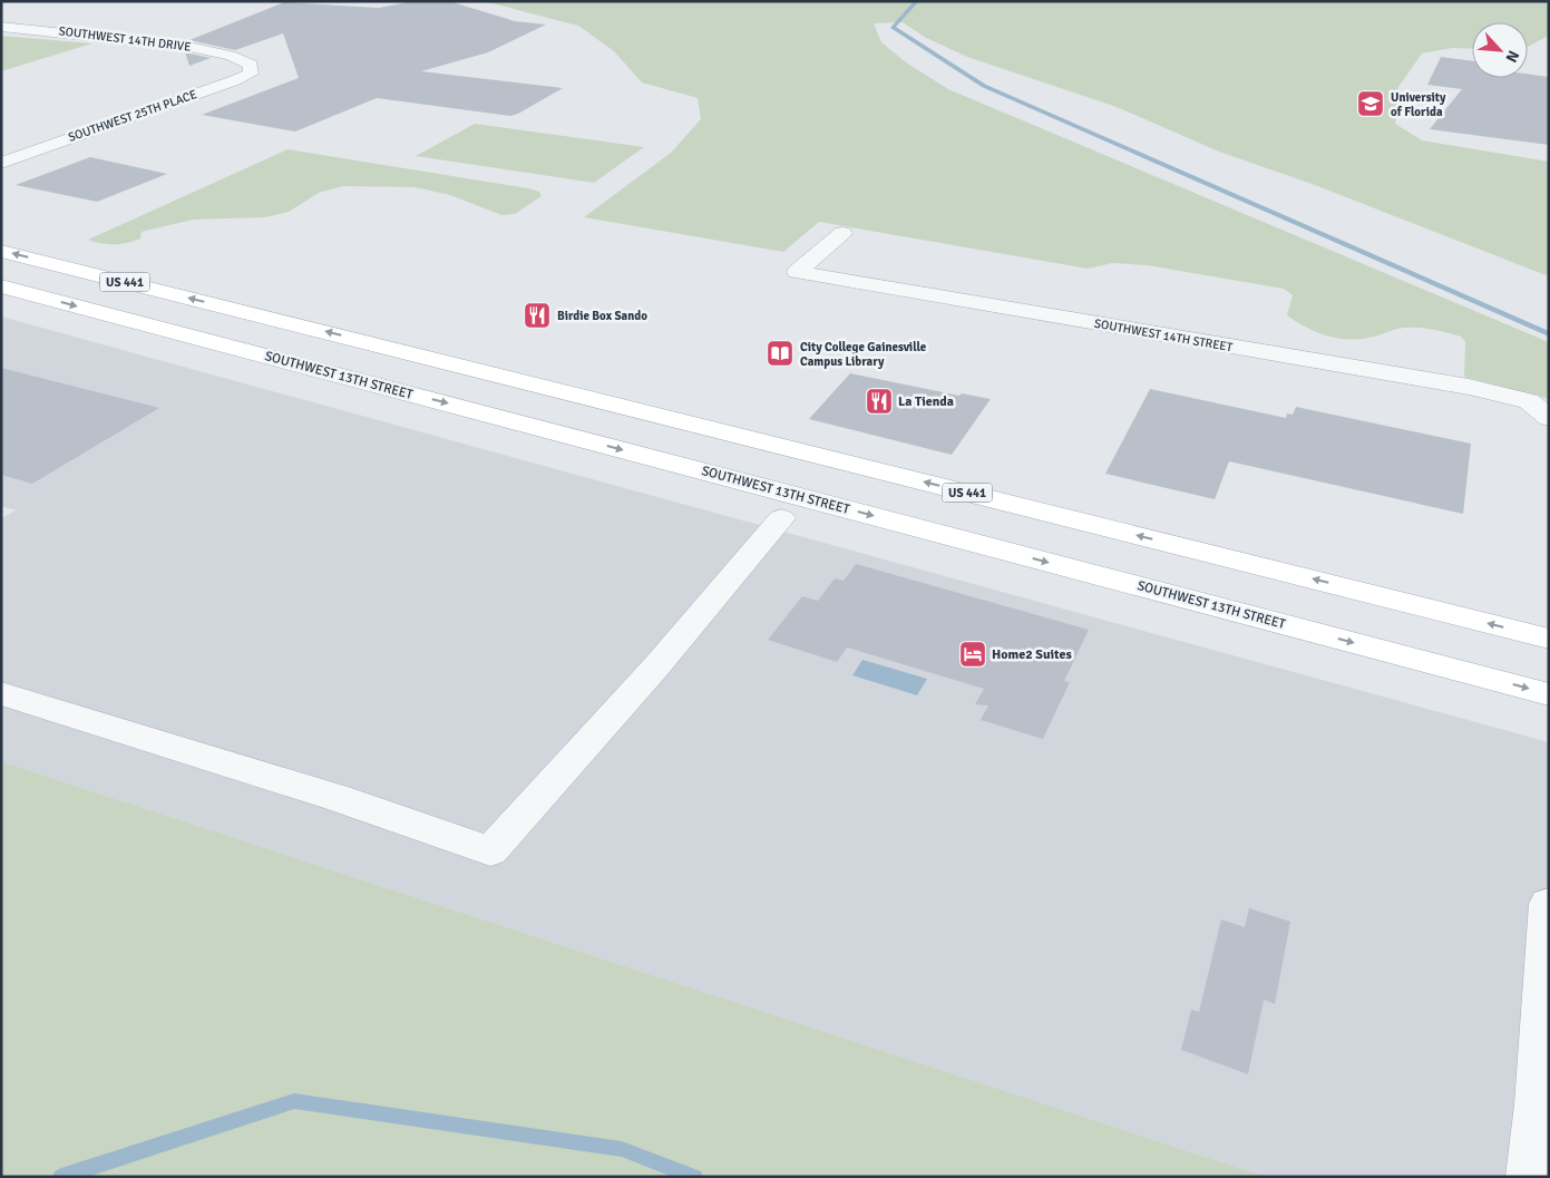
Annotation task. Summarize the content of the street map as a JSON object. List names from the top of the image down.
{
  "streets": {
    "main road": ["US 441", "SOUTHWEST 13TH STREET"],
    "street": ["SOUTHWEST 14TH DRIVE", "SOUTHWEST 25TH PLACE", "SOUTHWEST 14TH STREET"]
  },
  "crossings": [
    ["SOUTHWEST 14TH DRIVE", "SOUTHWEST 25TH PLACE"]
  ],
  "places": {
    "school or university": ["University of Florida"],
    "restaurant": ["Birdie Box Sando", "La Tienda"],
    "library": ["City College Gainesville Campus Library"],
    "hotel": ["Home2 Suites"]
  },
  "north": "bottom right"
}
